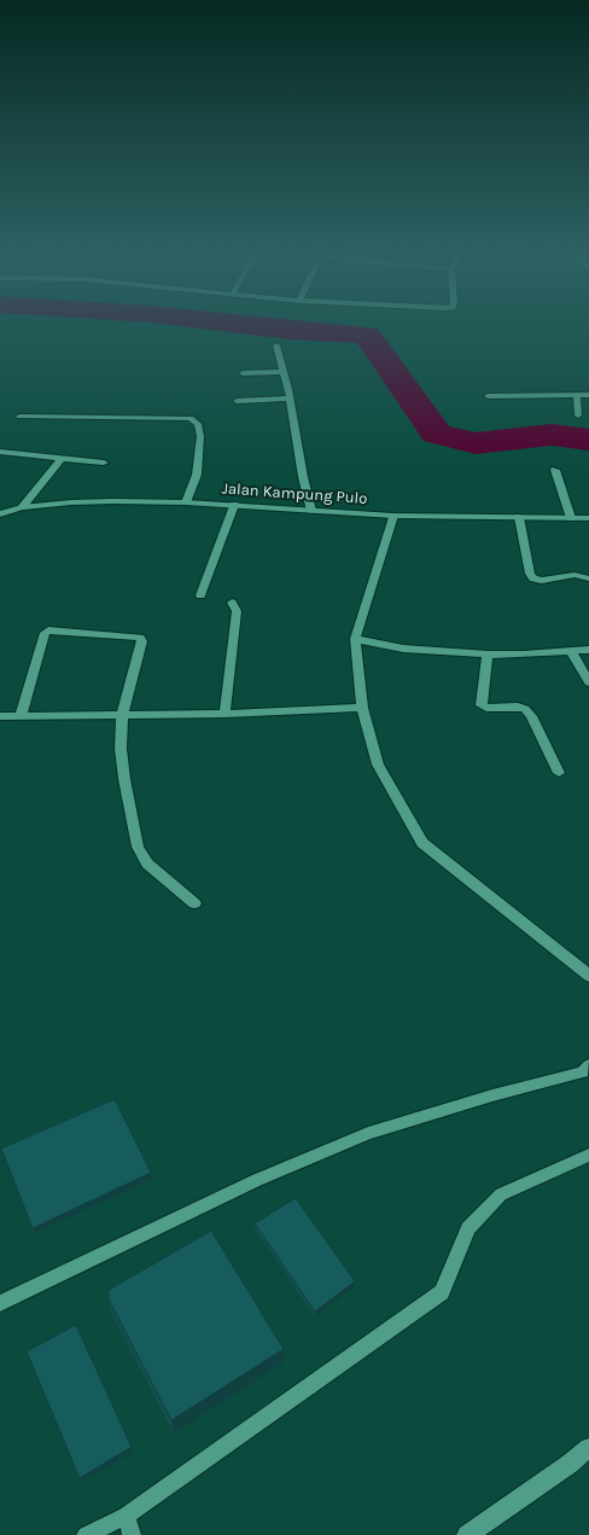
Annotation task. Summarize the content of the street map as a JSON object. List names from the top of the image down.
{
  "streets": {
    "street": ["Jalan Kampung Pulo"]
  }
}
